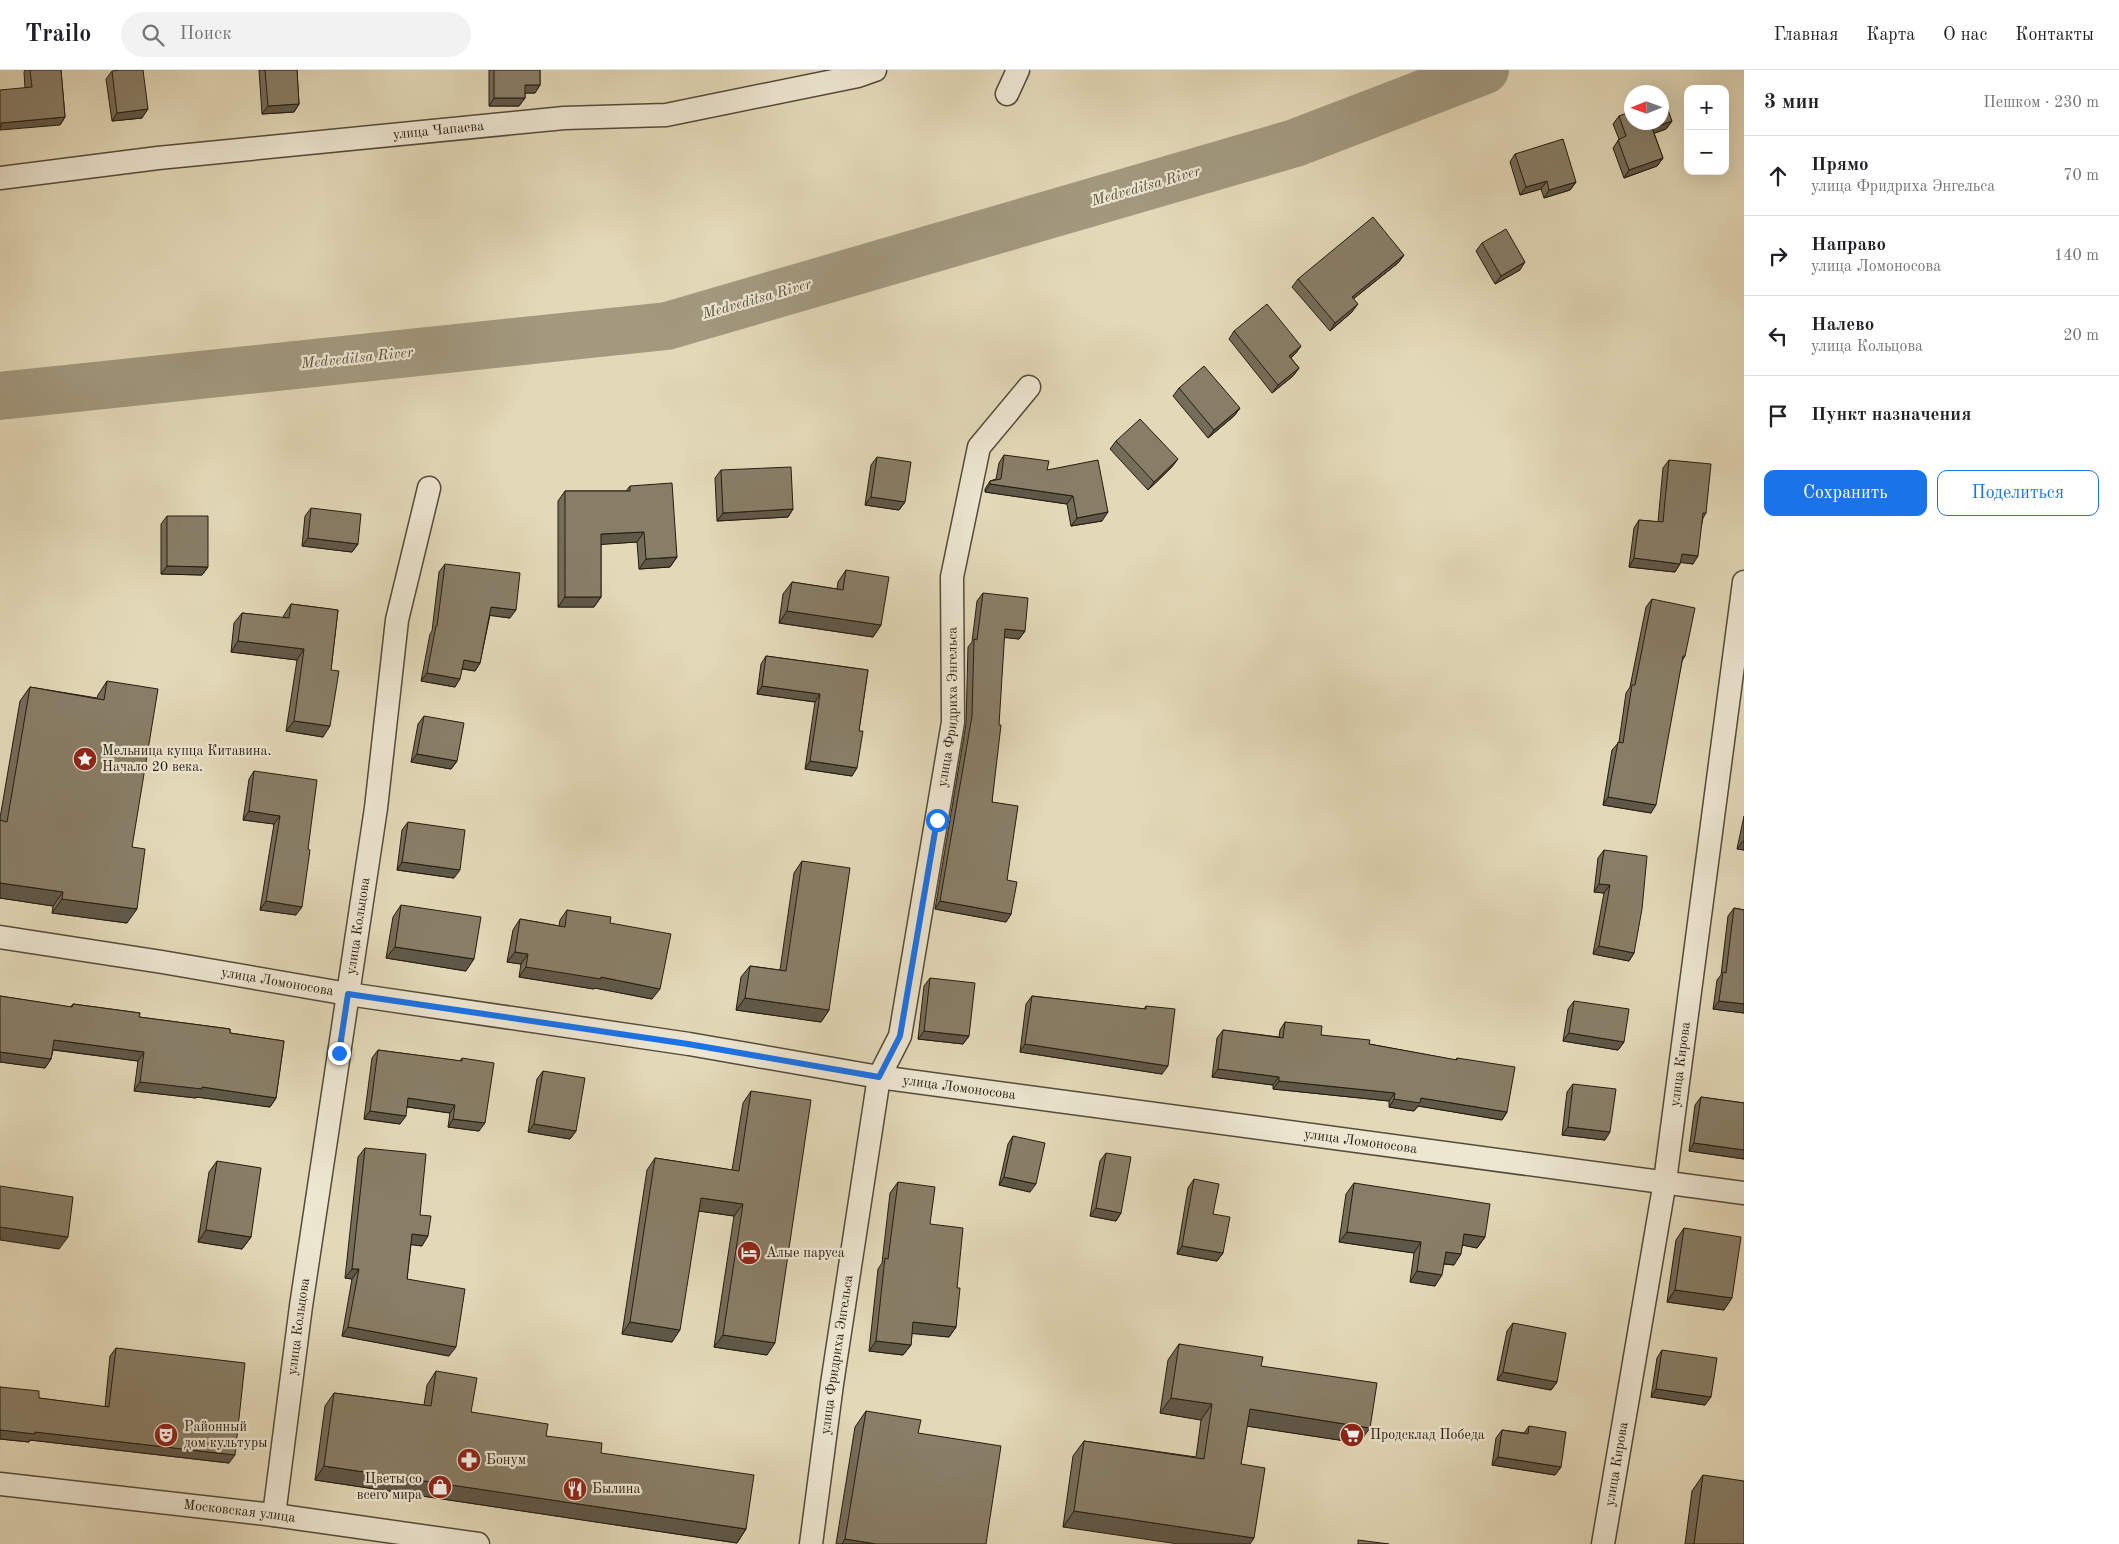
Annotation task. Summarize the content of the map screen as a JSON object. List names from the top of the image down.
{
  "streets": {
    "street": [
      "улица Чапаева",
      "улица Фридриха Энгельса",
      "улица Кольцова",
      "улица Ломоносова",
      "улица Кирова",
      "Московская улица"
    ]
  },
  "crossings": [
    ["улица Фридриха Энгельса", "улица Ломоносова"],
    ["улица Кольцова", "улица Ломоносова"],
    ["улица Кольцова", "Московская улица"],
    ["улица Ломоносова", "улица Кирова"]
  ],
  "water": ["Medveditsa River"],
  "places": {
    "place": ["Мельница купца Китавина. Начало 20 века."],
    "hotel": ["Алые паруса"],
    "theatre": ["Районный дом культуры"],
    "supermarket": ["Продсклад Победа"],
    "pharmacy": ["Бонум"],
    "shop": ["Цветы со всего мира"],
    "restaurant": ["Былина"]
  },
  "north": "left",
  "page": {
    "header": "Trailo",
    "search": "Поиск",
    "nav": [
      "Главная",
      "Карта",
      "О нас",
      "Контакты"
    ],
    "heading": ["3 мин", "Пешком · 230 m"],
    "map_buttons": ["+", "−"],
    "list": [
      ["Прямо", "улица Фридриха Энгельса", "70 m"],
      ["Направо", "улица Ломоносова", "140 m"],
      ["Налево", "улица Кольцова", "20 m"],
      "Пункт назначения"
    ],
    "buttons": ["Сохранить", "Поделиться"]
  }
}
